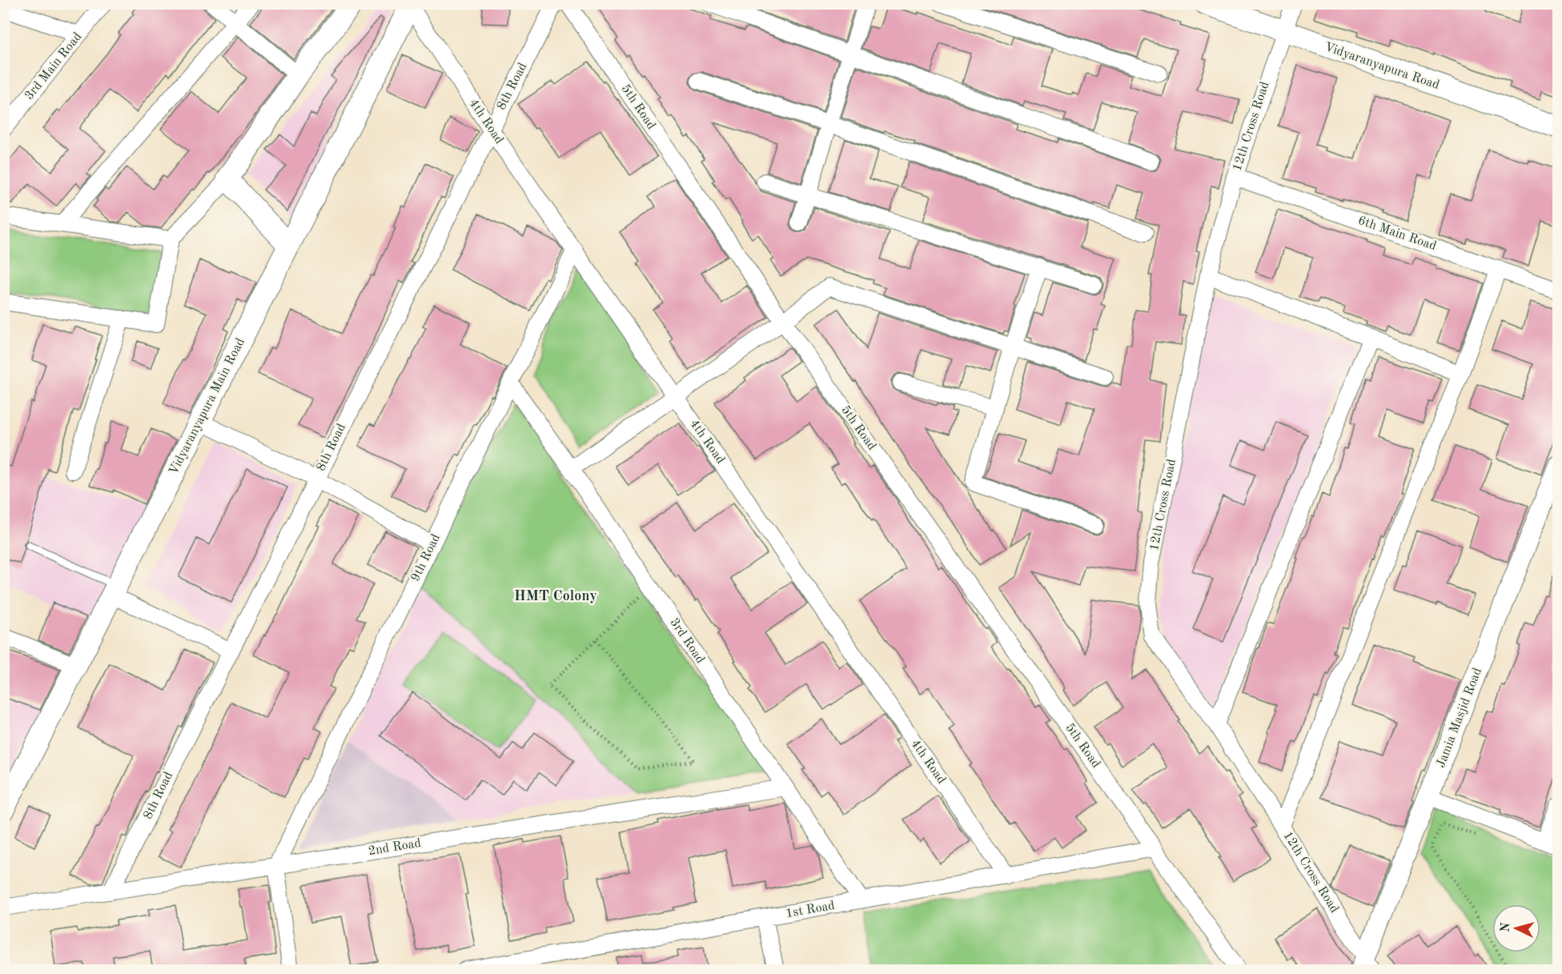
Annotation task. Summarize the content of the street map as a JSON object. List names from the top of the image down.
{
  "streets": {
    "main road": ["Vidyaranyapura Road", "Vidyaranyapura Main Road"],
    "street": [
      "3rd Main Road",
      "8th Road",
      "5th Road",
      "4th Road",
      "12th Cross Road",
      "6th Main Road",
      "9th Road",
      "3rd Road",
      "Jamia Masjid Road",
      "2nd Road",
      "1st Road"
    ]
  },
  "crossings": [
    ["Vidyaranyapura Road", "12th Cross Road"],
    ["8th Road", "4th Road"],
    ["8th Road", "2nd Road"],
    ["5th Road", "1st Road"],
    ["4th Road", "Vidyaranyapura Main Road"],
    ["4th Road", "9th Road"],
    ["4th Road", "1st Road"],
    ["12th Cross Road", "6th Main Road"],
    ["12th Cross Road", "Jamia Masjid Road"],
    ["9th Road", "3rd Road"],
    ["9th Road", "2nd Road"],
    ["3rd Road", "2nd Road"],
    ["3rd Road", "1st Road"]
  ],
  "districts": ["HMT Colony"],
  "north": "left"
}
